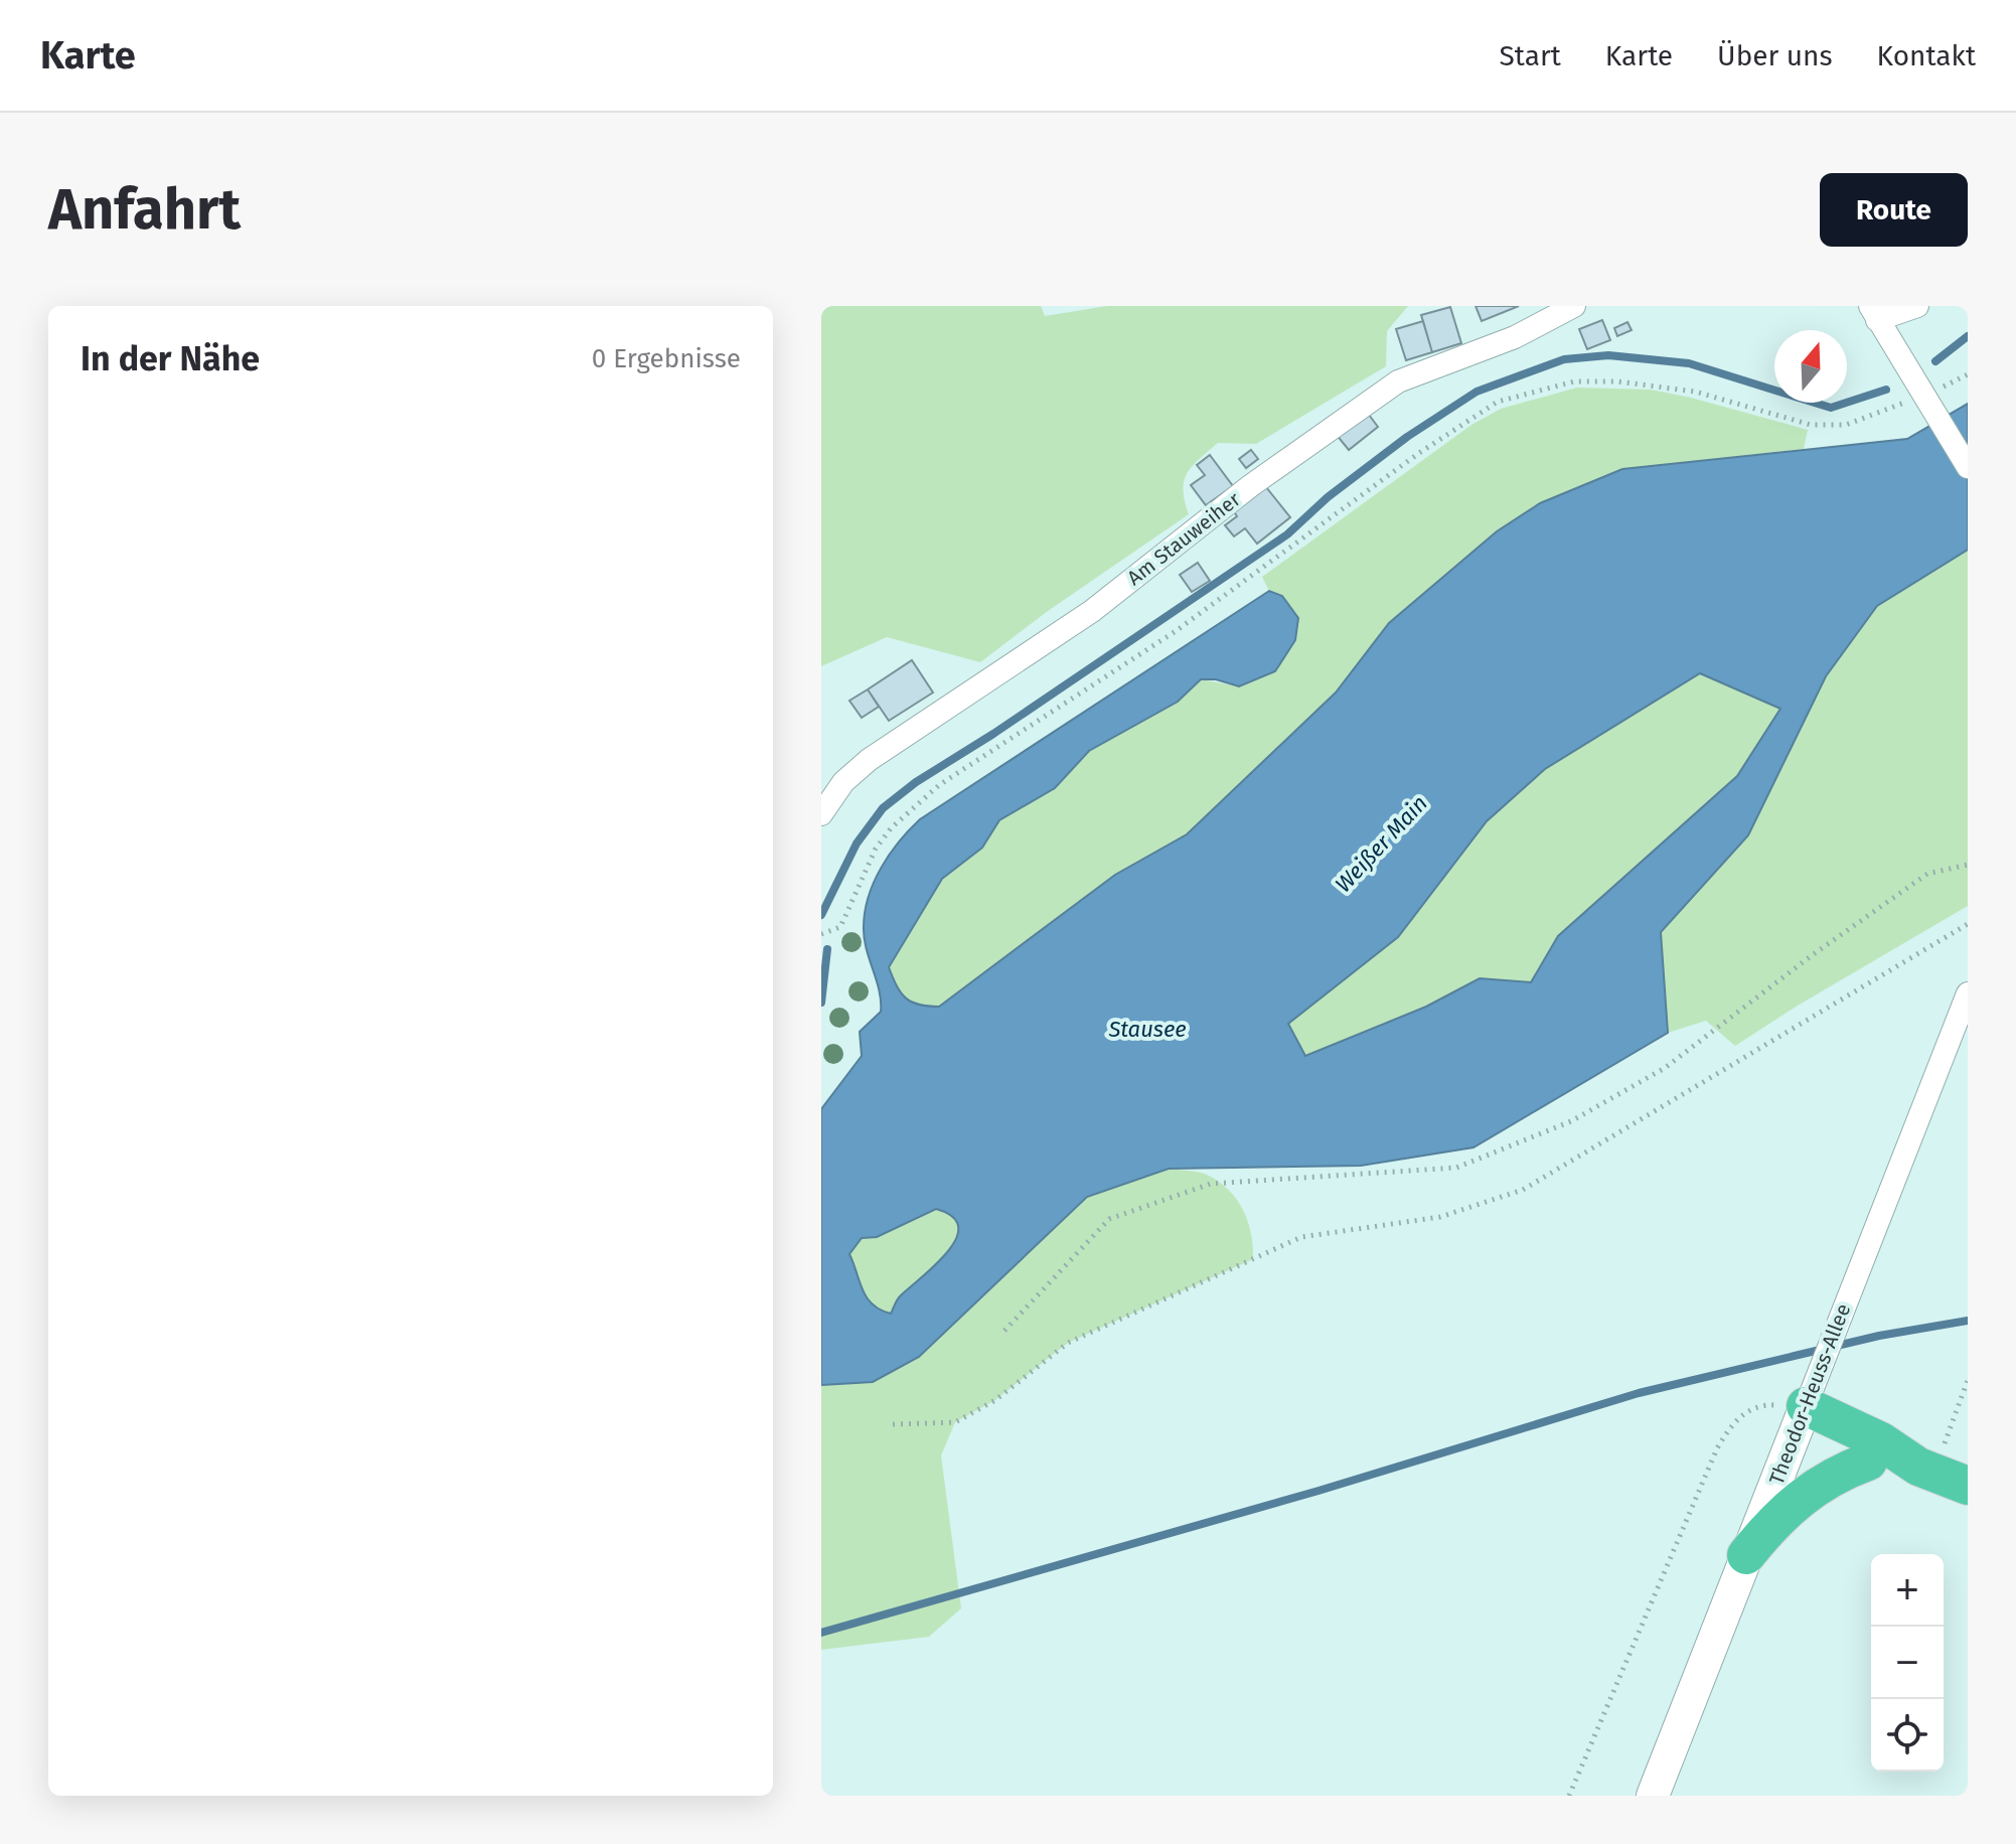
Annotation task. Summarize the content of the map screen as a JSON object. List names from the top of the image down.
{
  "streets": {
    "main road": ["Theodor-Heuss-Allee"],
    "street": ["Am Stauweiher"]
  },
  "water": ["Weißer Main", "Stausee"],
  "north": "top",
  "page": {
    "header": "Karte",
    "nav": [
      "Start",
      "Karte",
      "Über uns",
      "Kontakt"
    ],
    "buttons": "Route",
    "title": "Anfahrt",
    "heading": ["In der Nähe", "0 Ergebnisse"],
    "map_buttons": ["+", "−"]
  }
}
